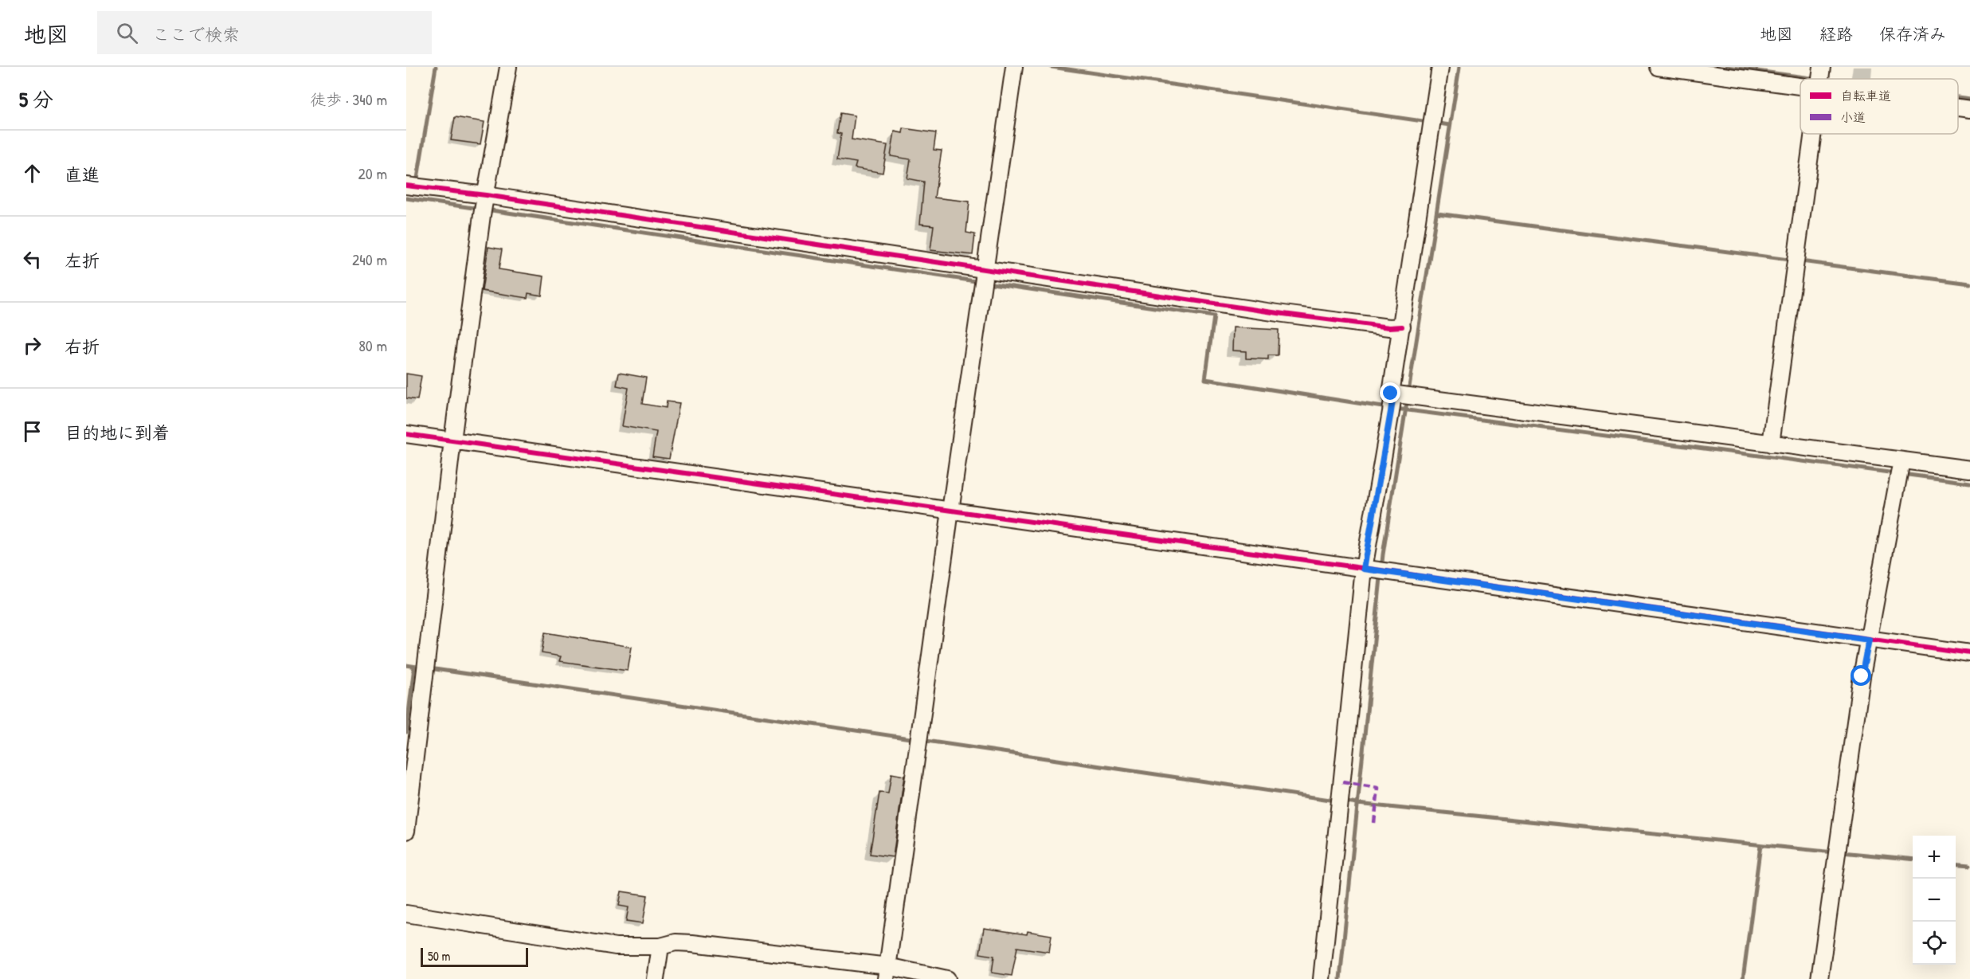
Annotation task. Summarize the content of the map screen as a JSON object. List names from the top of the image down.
{
  "legend": ["自転車道", "小道"],
  "scale_bar": "50 m",
  "page": {
    "header": "地図",
    "search": "ここで検索",
    "nav": ["地図", "経路", "保存済み"],
    "heading": ["5 分", "徒歩 · 340 m"],
    "list": [
      ["直進", "20 m"],
      ["左折", "240 m"],
      ["右折", "80 m"],
      "目的地に到着"
    ],
    "map_buttons": ["+", "−"],
    "scale": "50 m"
  }
}
